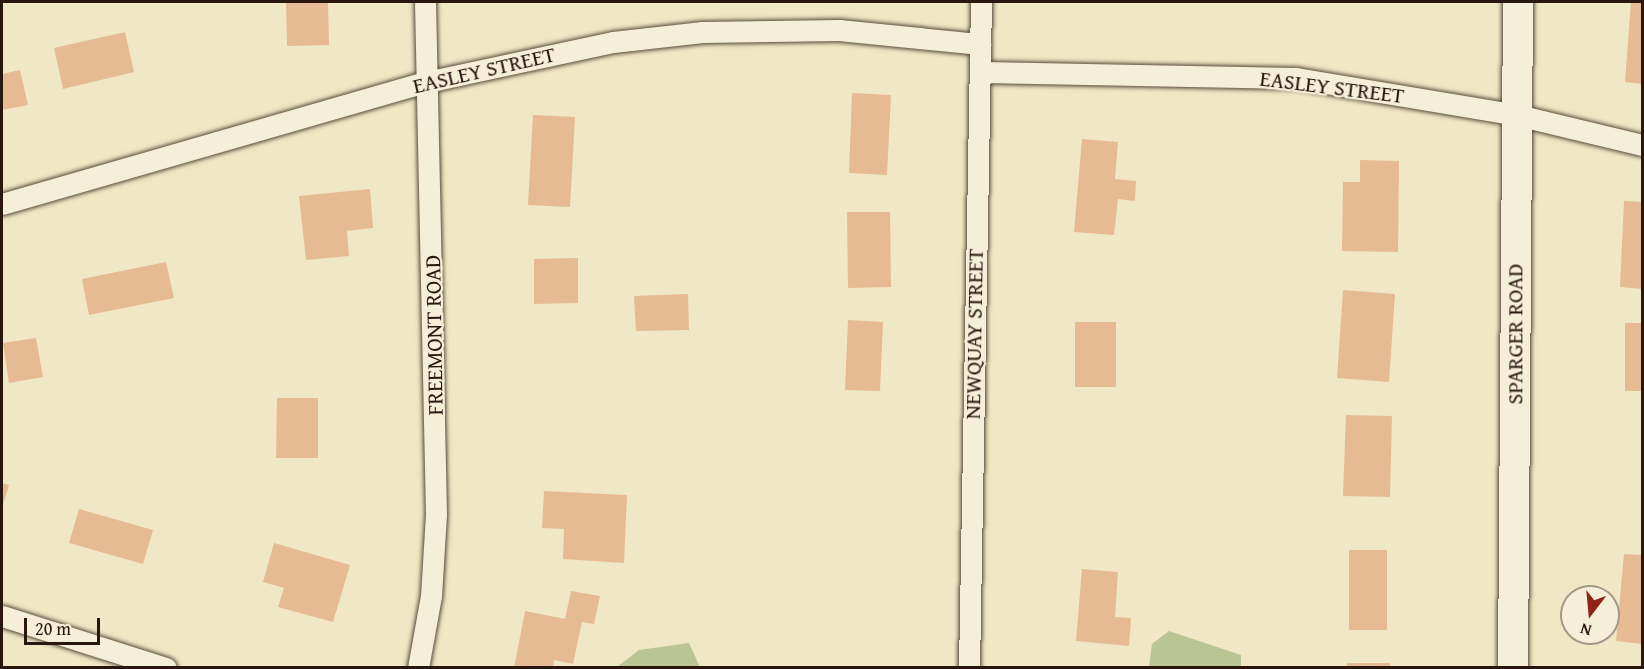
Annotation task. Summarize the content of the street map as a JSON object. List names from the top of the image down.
{
  "streets": {
    "street": [
      "EASLEY STREET",
      "NEWQUAY STREET",
      "SPARGER ROAD",
      "FREEMONT ROAD"
    ]
  },
  "crossings": [
    ["EASLEY STREET", "NEWQUAY STREET"],
    ["EASLEY STREET", "SPARGER ROAD"],
    ["EASLEY STREET", "FREEMONT ROAD"]
  ],
  "scale_bar": "20 m",
  "north": "bottom"
}
